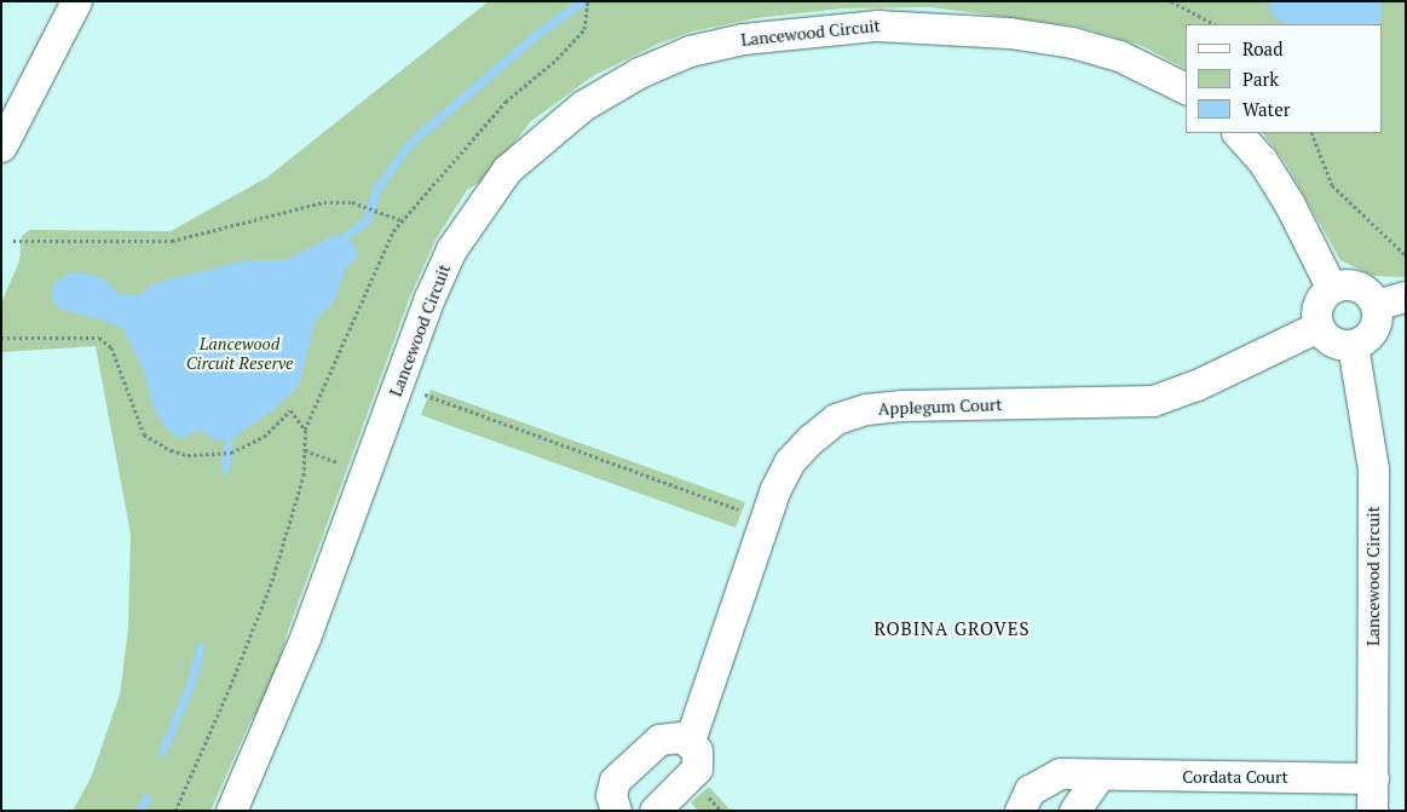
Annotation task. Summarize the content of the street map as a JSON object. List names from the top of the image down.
{
  "streets": {
    "street": ["Lancewood Circuit", "Applegum Court", "Cordata Court"]
  },
  "crossings": [
    ["Lancewood Circuit", "Applegum Court"],
    ["Lancewood Circuit", "Cordata Court"]
  ],
  "districts": ["ROBINA GROVES"],
  "parks": ["Lancewood Circuit Reserve"],
  "legend": ["Road", "Park", "Water"]
}
